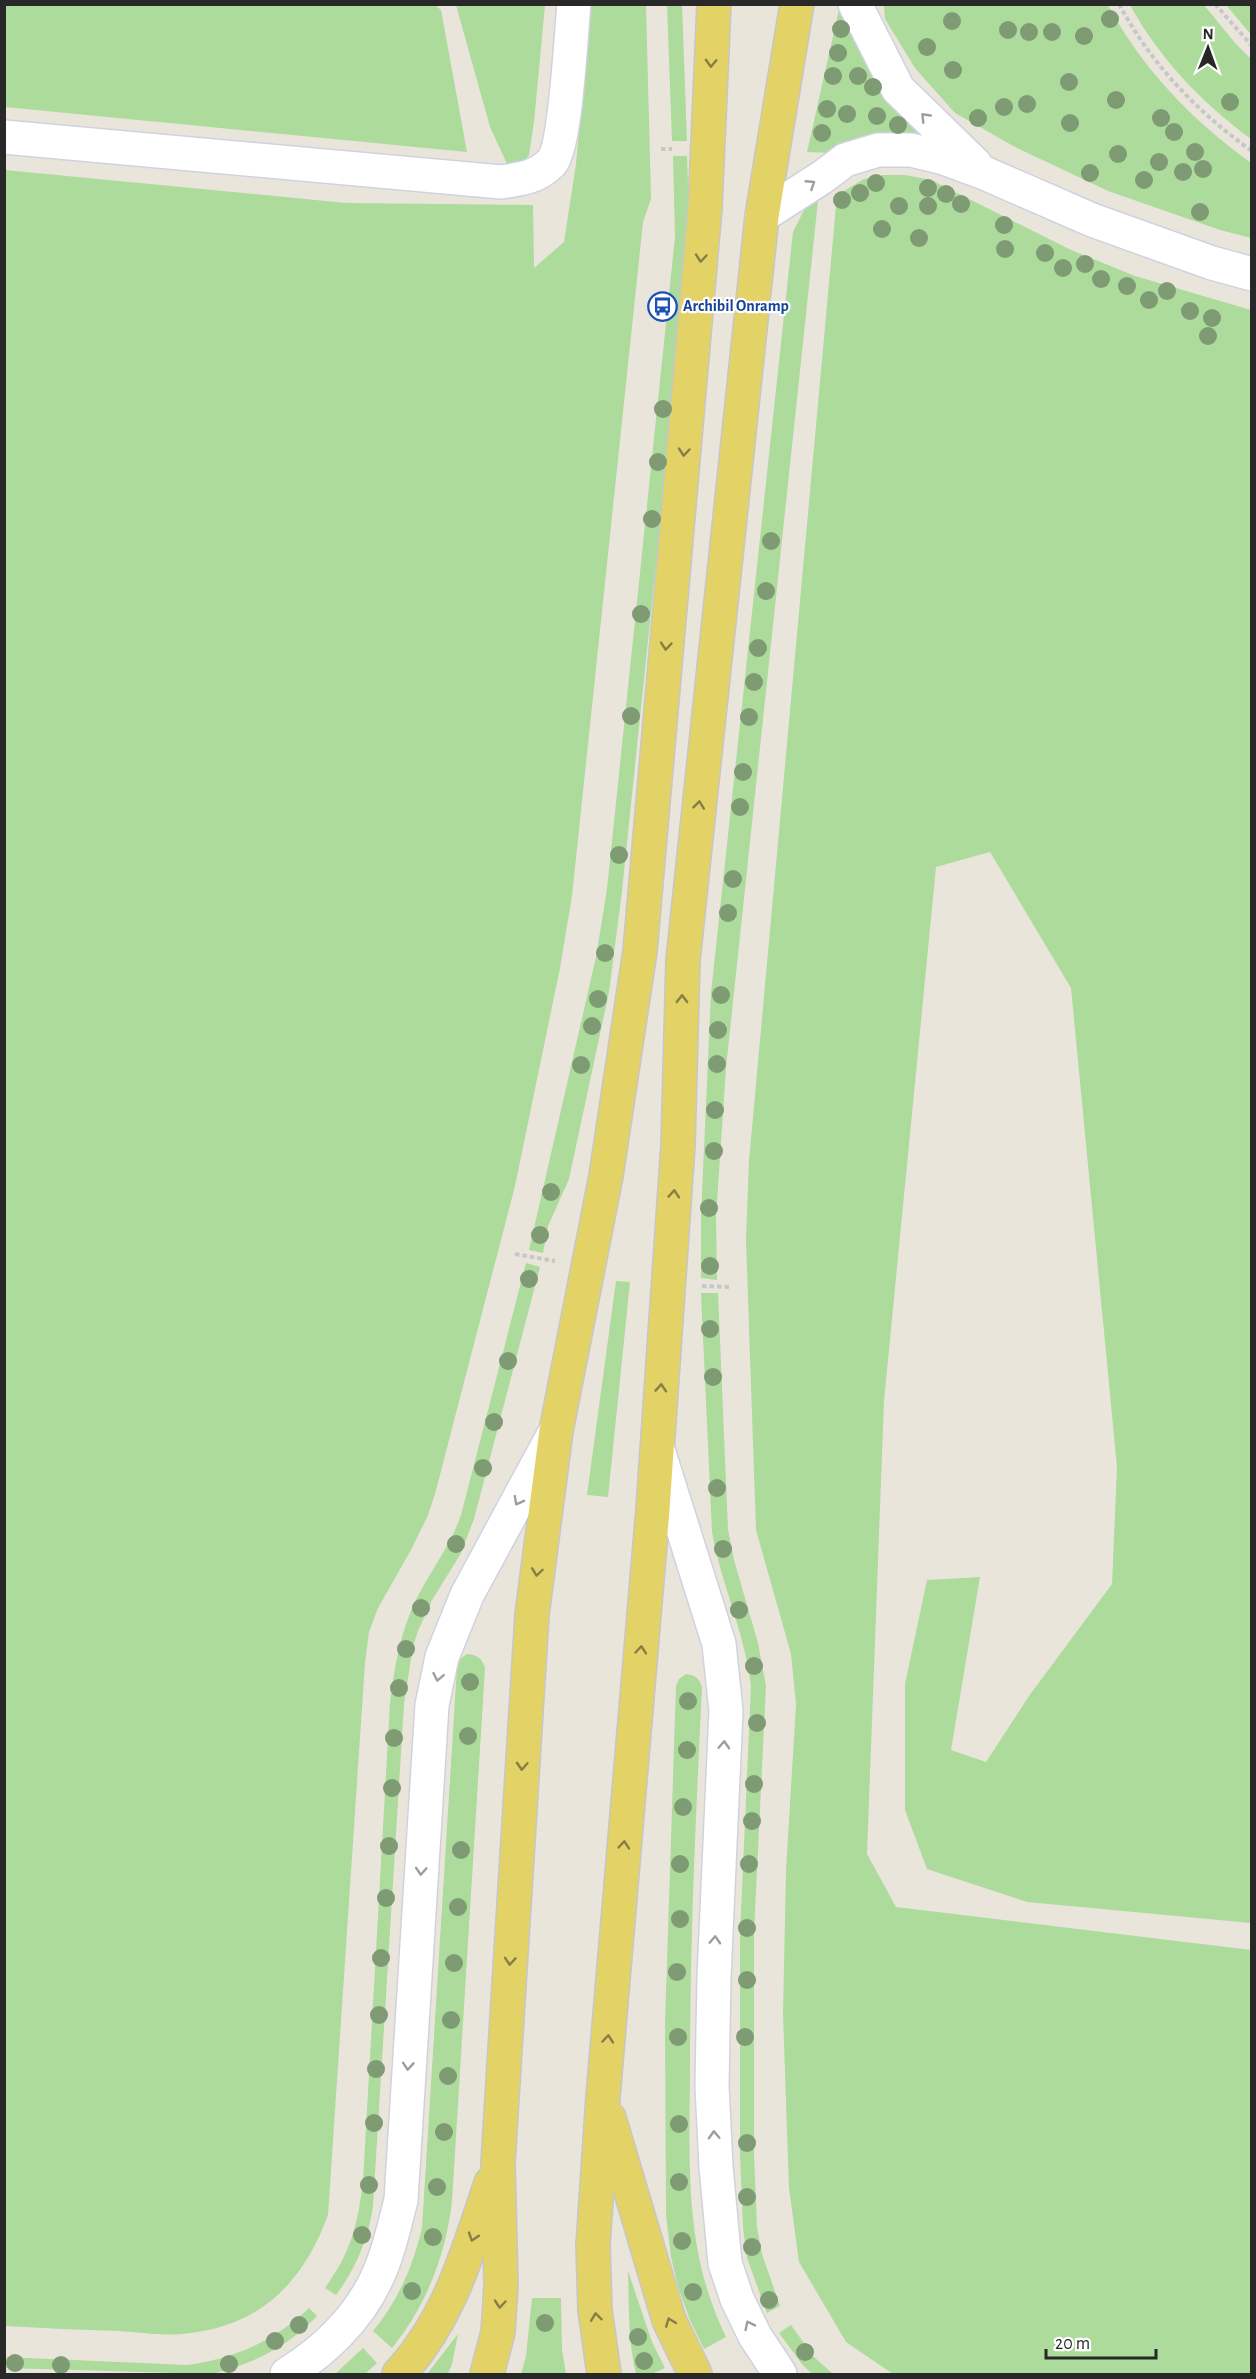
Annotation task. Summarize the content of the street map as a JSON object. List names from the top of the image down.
{
  "places": {
    "bus stop": ["Archibil Onramp"]
  },
  "scale_bar": "20 m",
  "north": "top"
}
